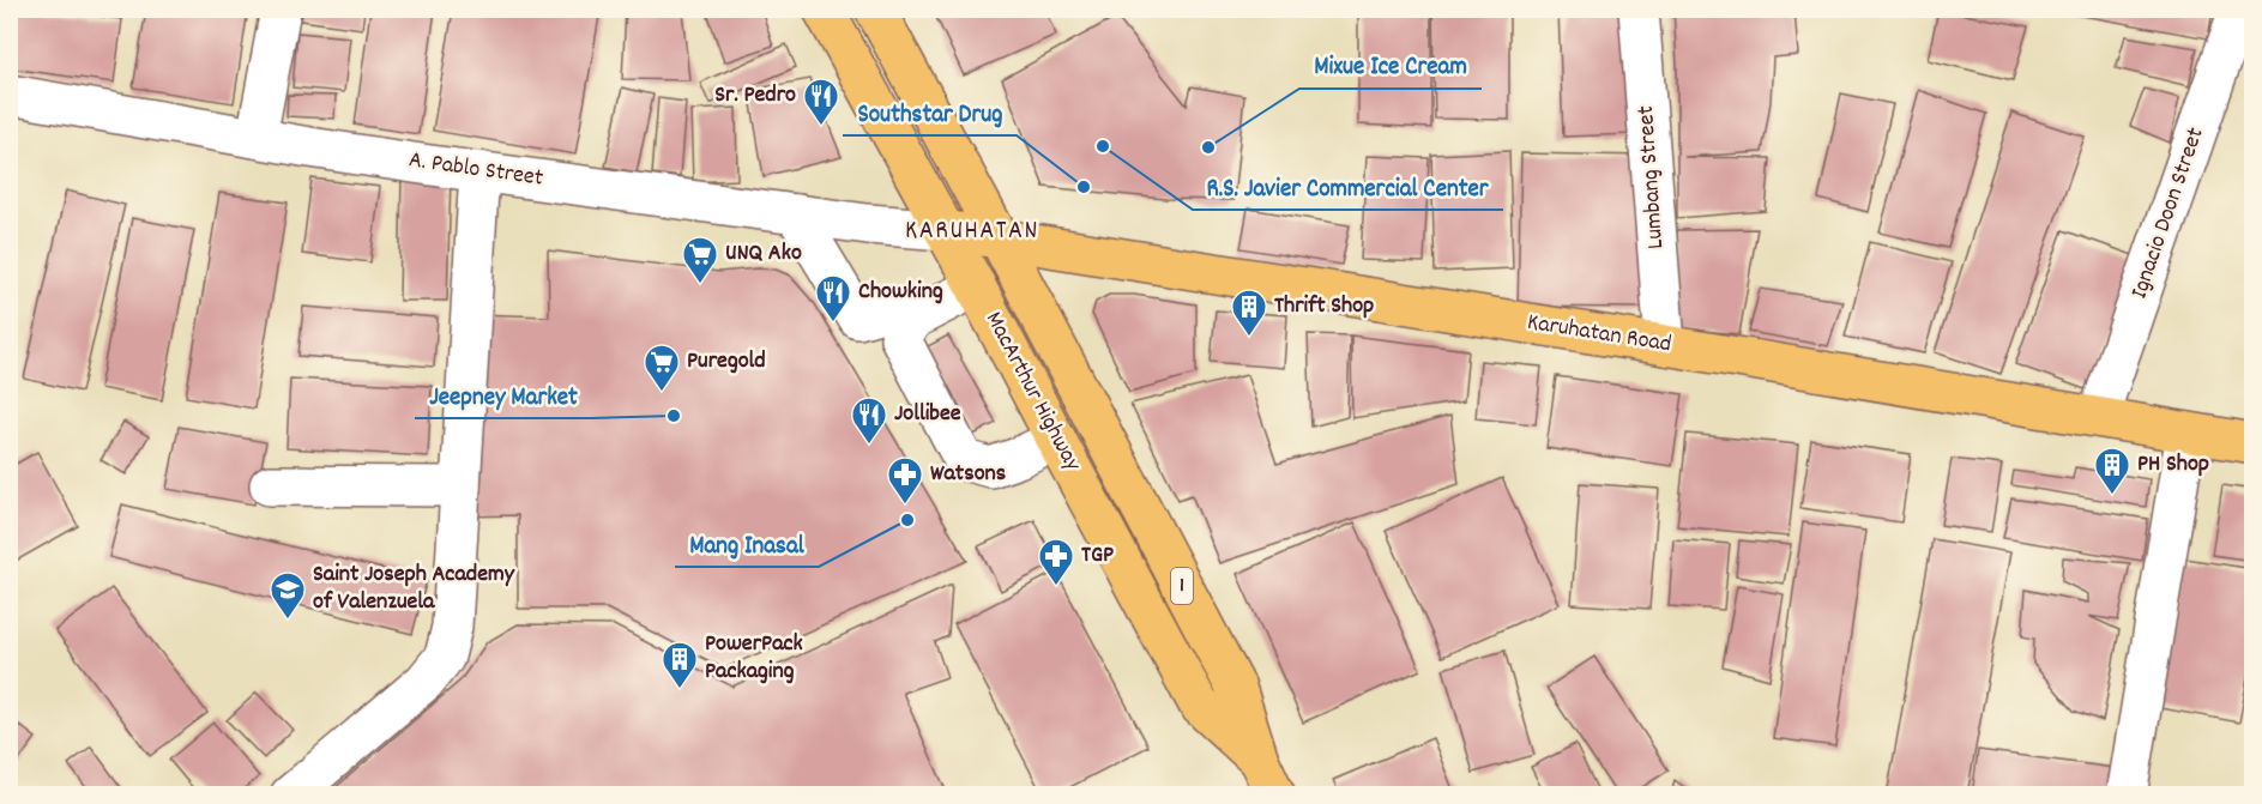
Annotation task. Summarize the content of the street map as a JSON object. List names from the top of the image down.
{
  "streets": {
    "main road": ["Karuhatan Road", "MacArthur Highway", "1"],
    "street": ["A. Pablo Street", "Lumbang Street", "Ignacio Doon Street"]
  },
  "crossings": [
    ["A. Pablo Street", "Karuhatan Road"],
    ["A. Pablo Street", "MacArthur Highway"],
    ["Lumbang Street", "Karuhatan Road"],
    ["Ignacio Doon Street", "Karuhatan Road"],
    ["Karuhatan Road", "MacArthur Highway"]
  ],
  "districts": ["KARUHATAN"],
  "places": {
    "restaurant": ["Sr. Pedro", "Chowking", "Jollibee"],
    "other": [
      "R.S. Javier Commercial Center",
      "Mixue Ice Cream",
      "Southstar Drug",
      "Jeepney Market",
      "Mang Inasal"
    ],
    "supermarket": ["UNQ Ako", "Puregold"],
    "building": ["Thrift Shop", "PH Shop", "PowerPack Packaging"],
    "pharmacy": ["Watsons", "TGP"],
    "school or university": ["Saint Joseph Academy of Valenzuela"]
  }
}
